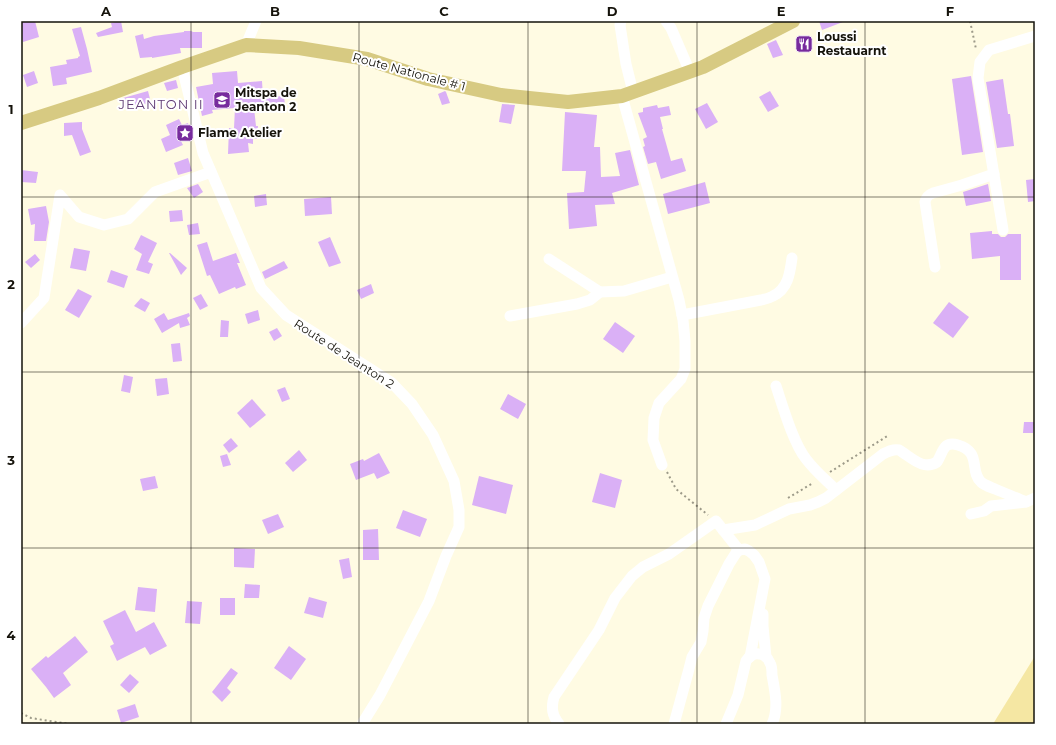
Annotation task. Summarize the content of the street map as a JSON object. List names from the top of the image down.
{
  "streets": {
    "main road": ["Route Nationale # 1"],
    "street": ["Route de Jeanton 2"]
  },
  "crossings": [
    ["Route Nationale # 1", "Route de Jeanton 2"]
  ],
  "districts": ["JEANTON II"],
  "places": {
    "restaurant": ["Loussi Restauarnt"],
    "school or university": ["Mitspa de Jeanton 2"],
    "place": ["Flame Atelier"]
  },
  "grid": {
    "columns": [
      "A",
      "B",
      "C",
      "D",
      "E",
      "F"
    ],
    "rows": [
      "1",
      "2",
      "3",
      "4"
    ]
  }
}
